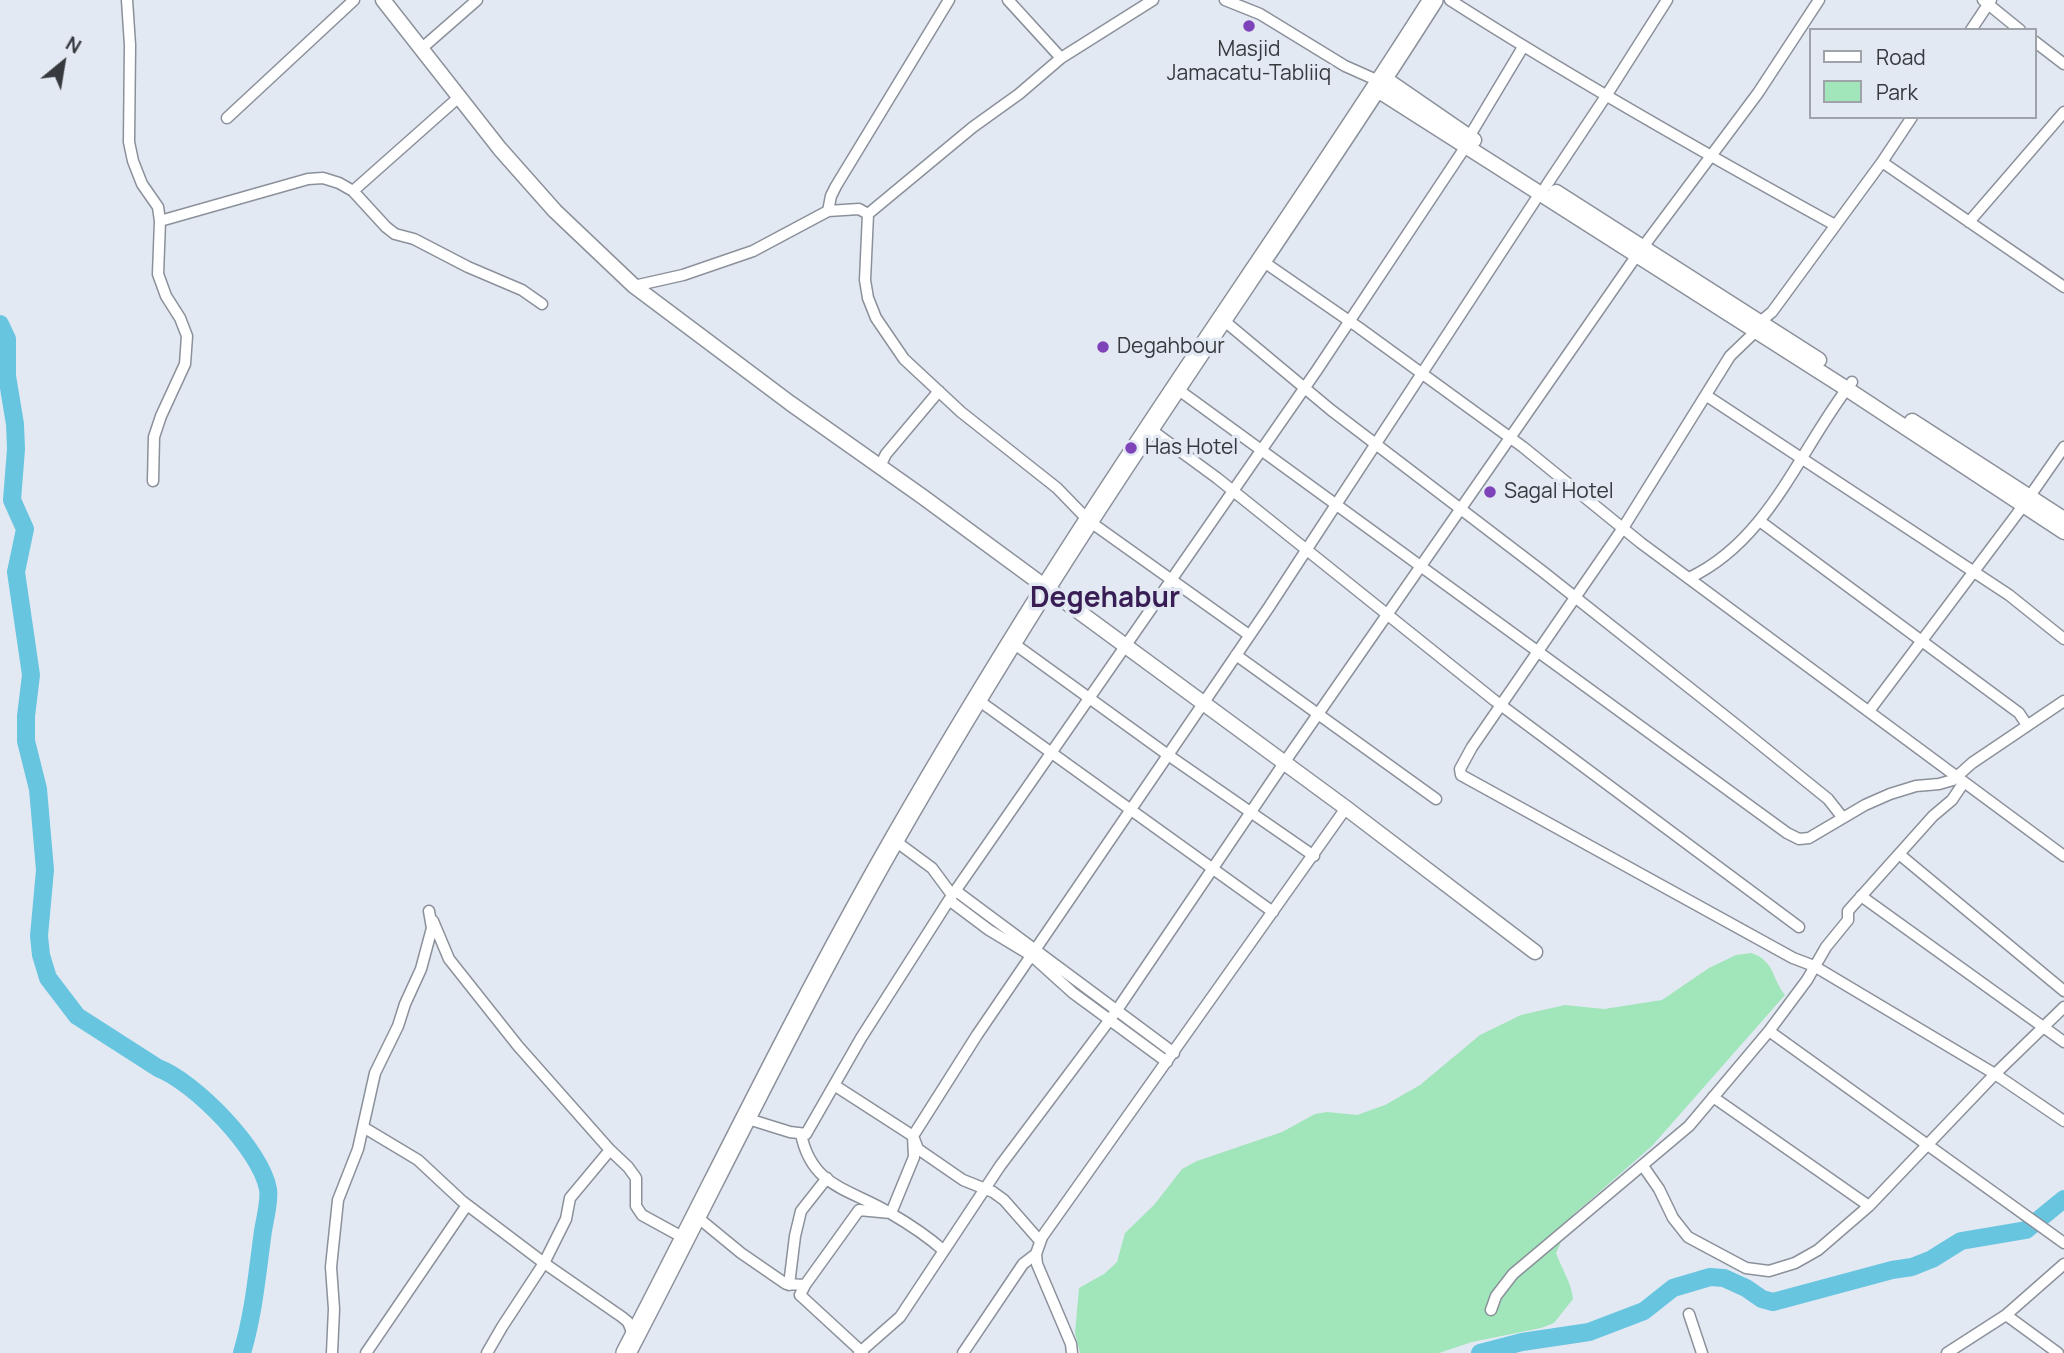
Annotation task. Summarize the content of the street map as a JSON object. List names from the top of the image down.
{
  "districts": ["Degehabur"],
  "places": [
    "Masjid Jamacatu-Tabliiq",
    "Degahbour",
    "Has Hotel",
    "Sagal Hotel"
  ],
  "legend": ["Road", "Park"],
  "north": "top right"
}
